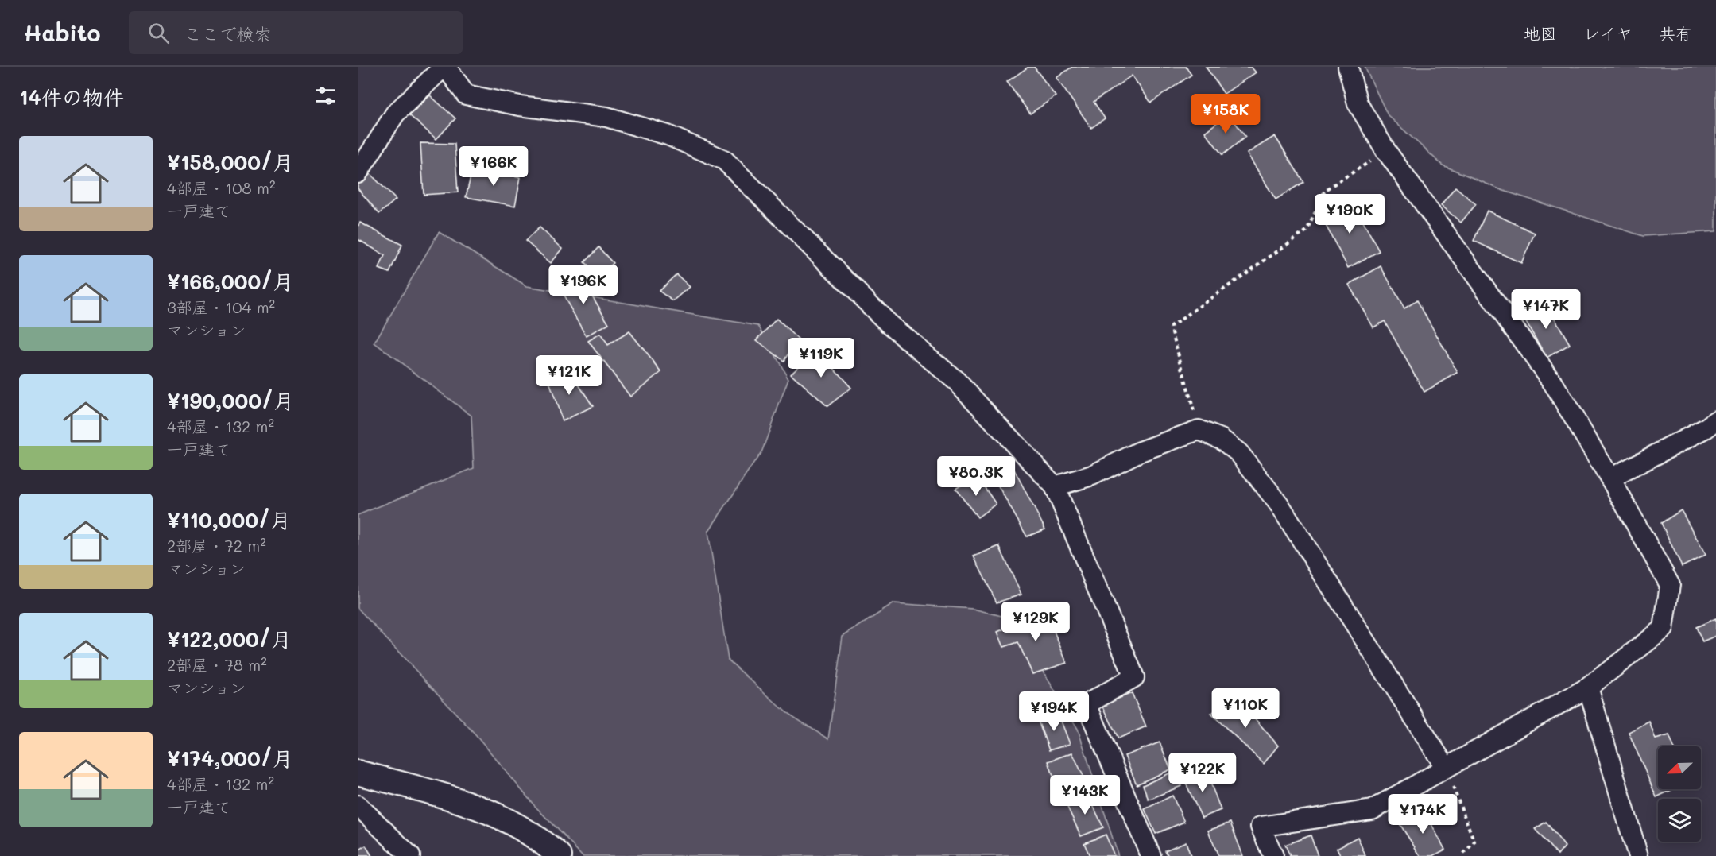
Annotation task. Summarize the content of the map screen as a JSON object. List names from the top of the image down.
{
  "north": "bottom left",
  "page": {
    "header": "Habito",
    "search": "ここで検索",
    "nav": ["地図", "レイヤ", "共有"],
    "heading": "14件の物件",
    "price": [
      "¥158K",
      "¥166K",
      "¥190K",
      "¥196K",
      "¥147K",
      "¥119K",
      "¥121K",
      "¥80.3K",
      "¥129K",
      "¥110K",
      "¥194K",
      "¥122K",
      "¥143K",
      "¥174K"
    ],
    "list": [
      {
        "name": "¥158,000/月",
        "note": "4部屋 · 108 m² · 一戸建て"
      },
      {
        "name": "¥166,000/月",
        "note": "3部屋 · 104 m² · マンション"
      },
      {
        "name": "¥190,000/月",
        "note": "4部屋 · 132 m² · 一戸建て"
      },
      {
        "name": "¥110,000/月",
        "note": "2部屋 · 72 m² · マンション"
      },
      {
        "name": "¥122,000/月",
        "note": "2部屋 · 78 m² · マンション"
      },
      {
        "name": "¥174,000/月",
        "note": "4部屋 · 132 m² · 一戸建て"
      }
    ]
  }
}
